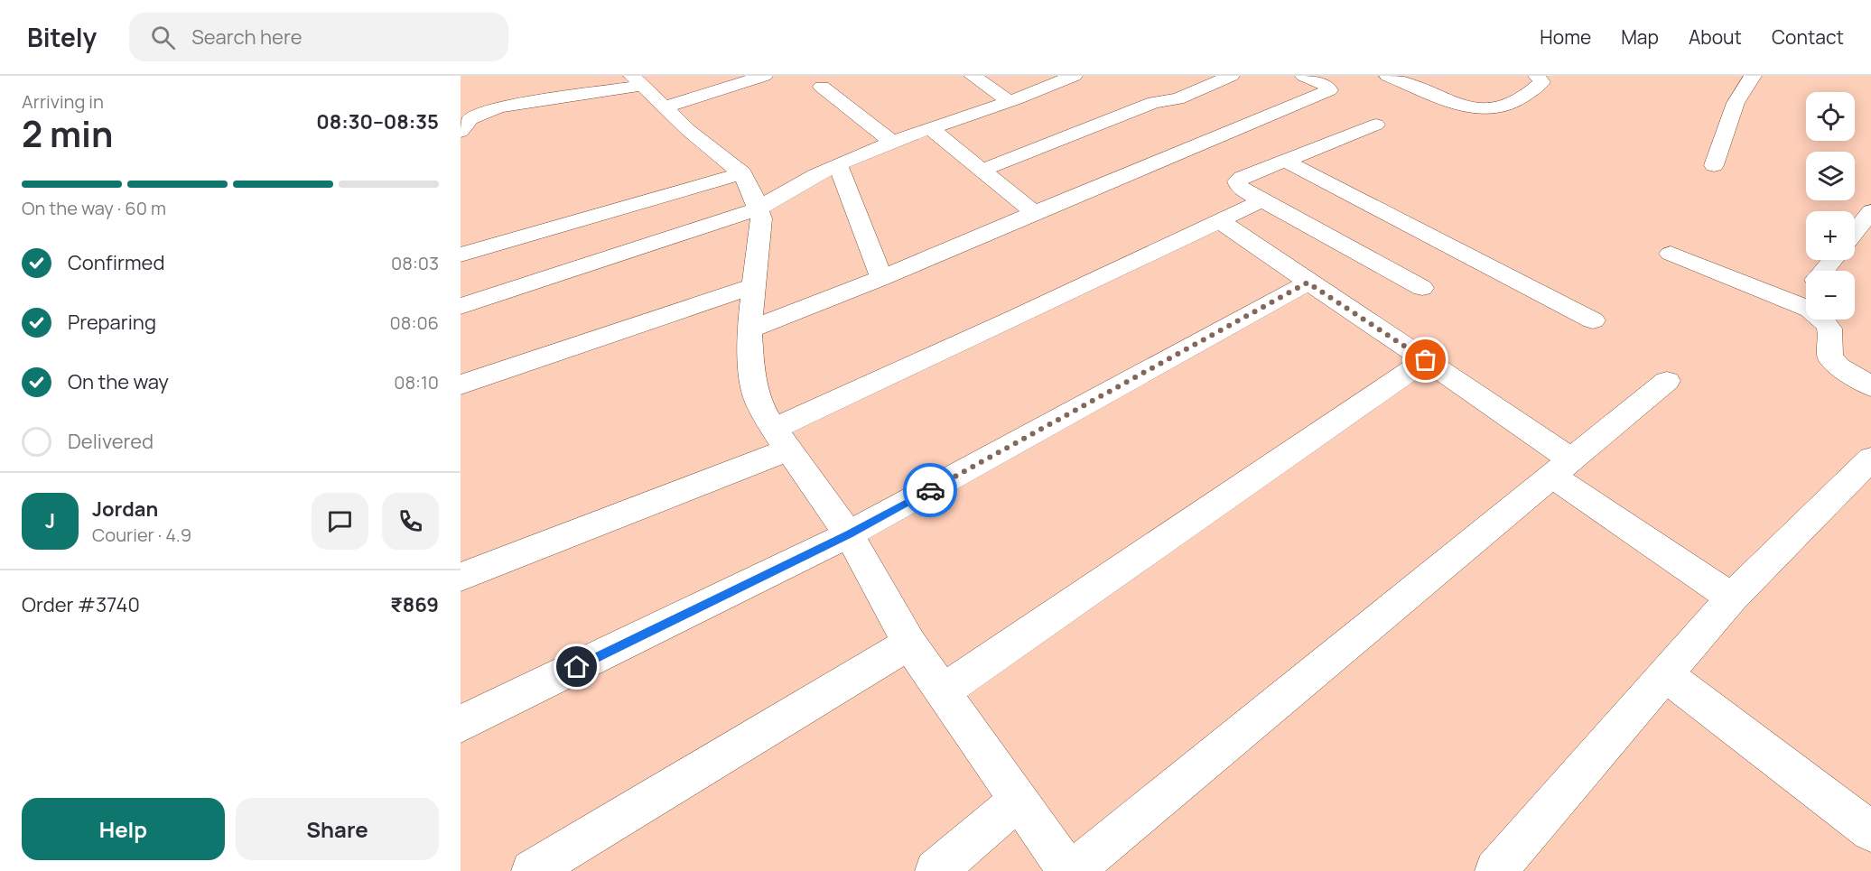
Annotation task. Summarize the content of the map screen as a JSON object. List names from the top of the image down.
{
  "page": {
    "header": "Bitely",
    "search": "Search here",
    "nav": [
      "Home",
      "Map",
      "About",
      "Contact"
    ],
    "heading": ["2 min", "Arriving in", "08:30–08:35"],
    "panel": [
      "Jordan",
      "Courier · 4.9",
      "Order #3740",
      "₹869"
    ],
    "map_buttons": ["+", "−"],
    "bar": "On the way · 60 m",
    "list": [
      ["Confirmed", "08:03"],
      ["Preparing", "08:06"],
      ["On the way", "08:10"],
      "Delivered"
    ],
    "round": "J",
    "buttons": ["Help", "Share"]
  }
}
